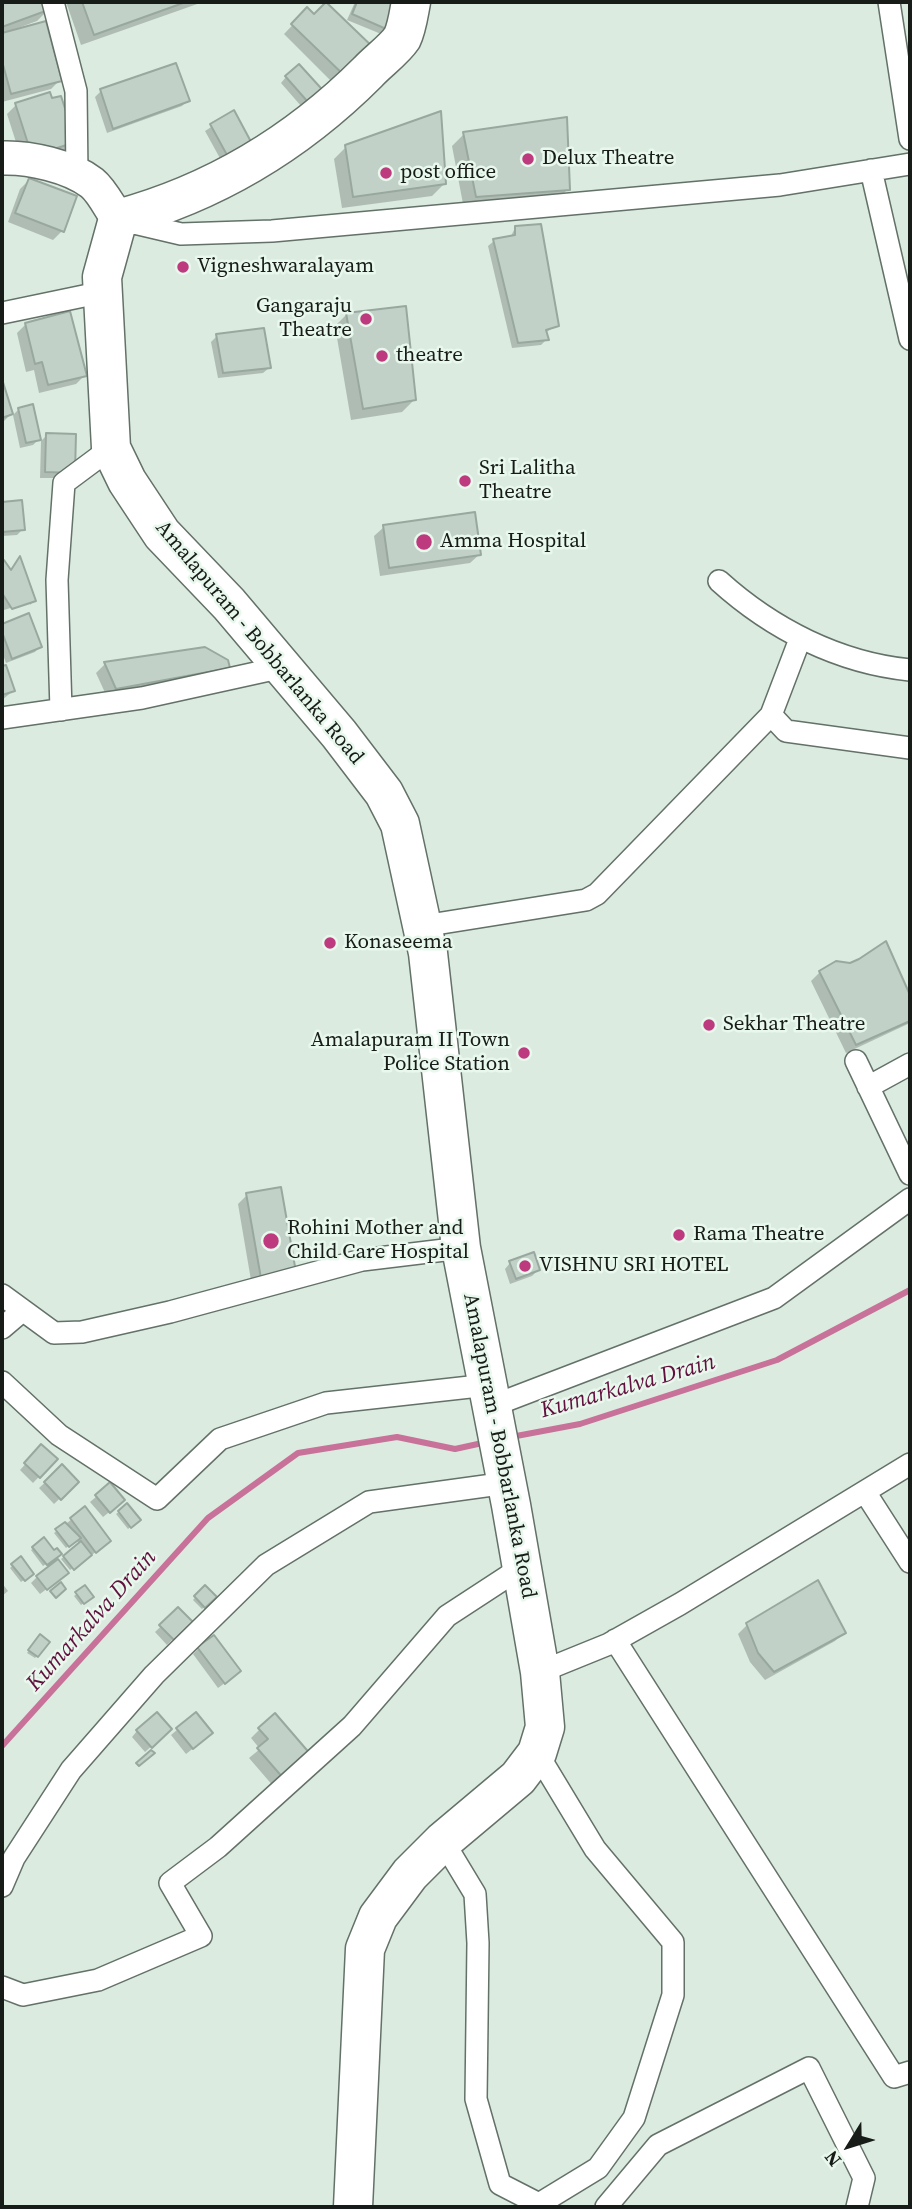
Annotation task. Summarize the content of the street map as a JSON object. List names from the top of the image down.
{
  "streets": {
    "highway": ["Amalapuram - Bobbarlanka Road"]
  },
  "water": ["Kumarkalva Drain"],
  "places": [
    "Delux Theatre",
    "post office",
    "Vigneshwaralayam",
    "Gangaraju Theatre",
    "theatre",
    "Sri Lalitha Theatre",
    "Amma Hospital",
    "Konaseema",
    "Sekhar Theatre",
    "Amalapuram II Town Police Station",
    "Rama Theatre",
    "Rohini Mother and Child Care Hospital",
    "VISHNU SRI HOTEL"
  ],
  "north": "bottom left"
}
